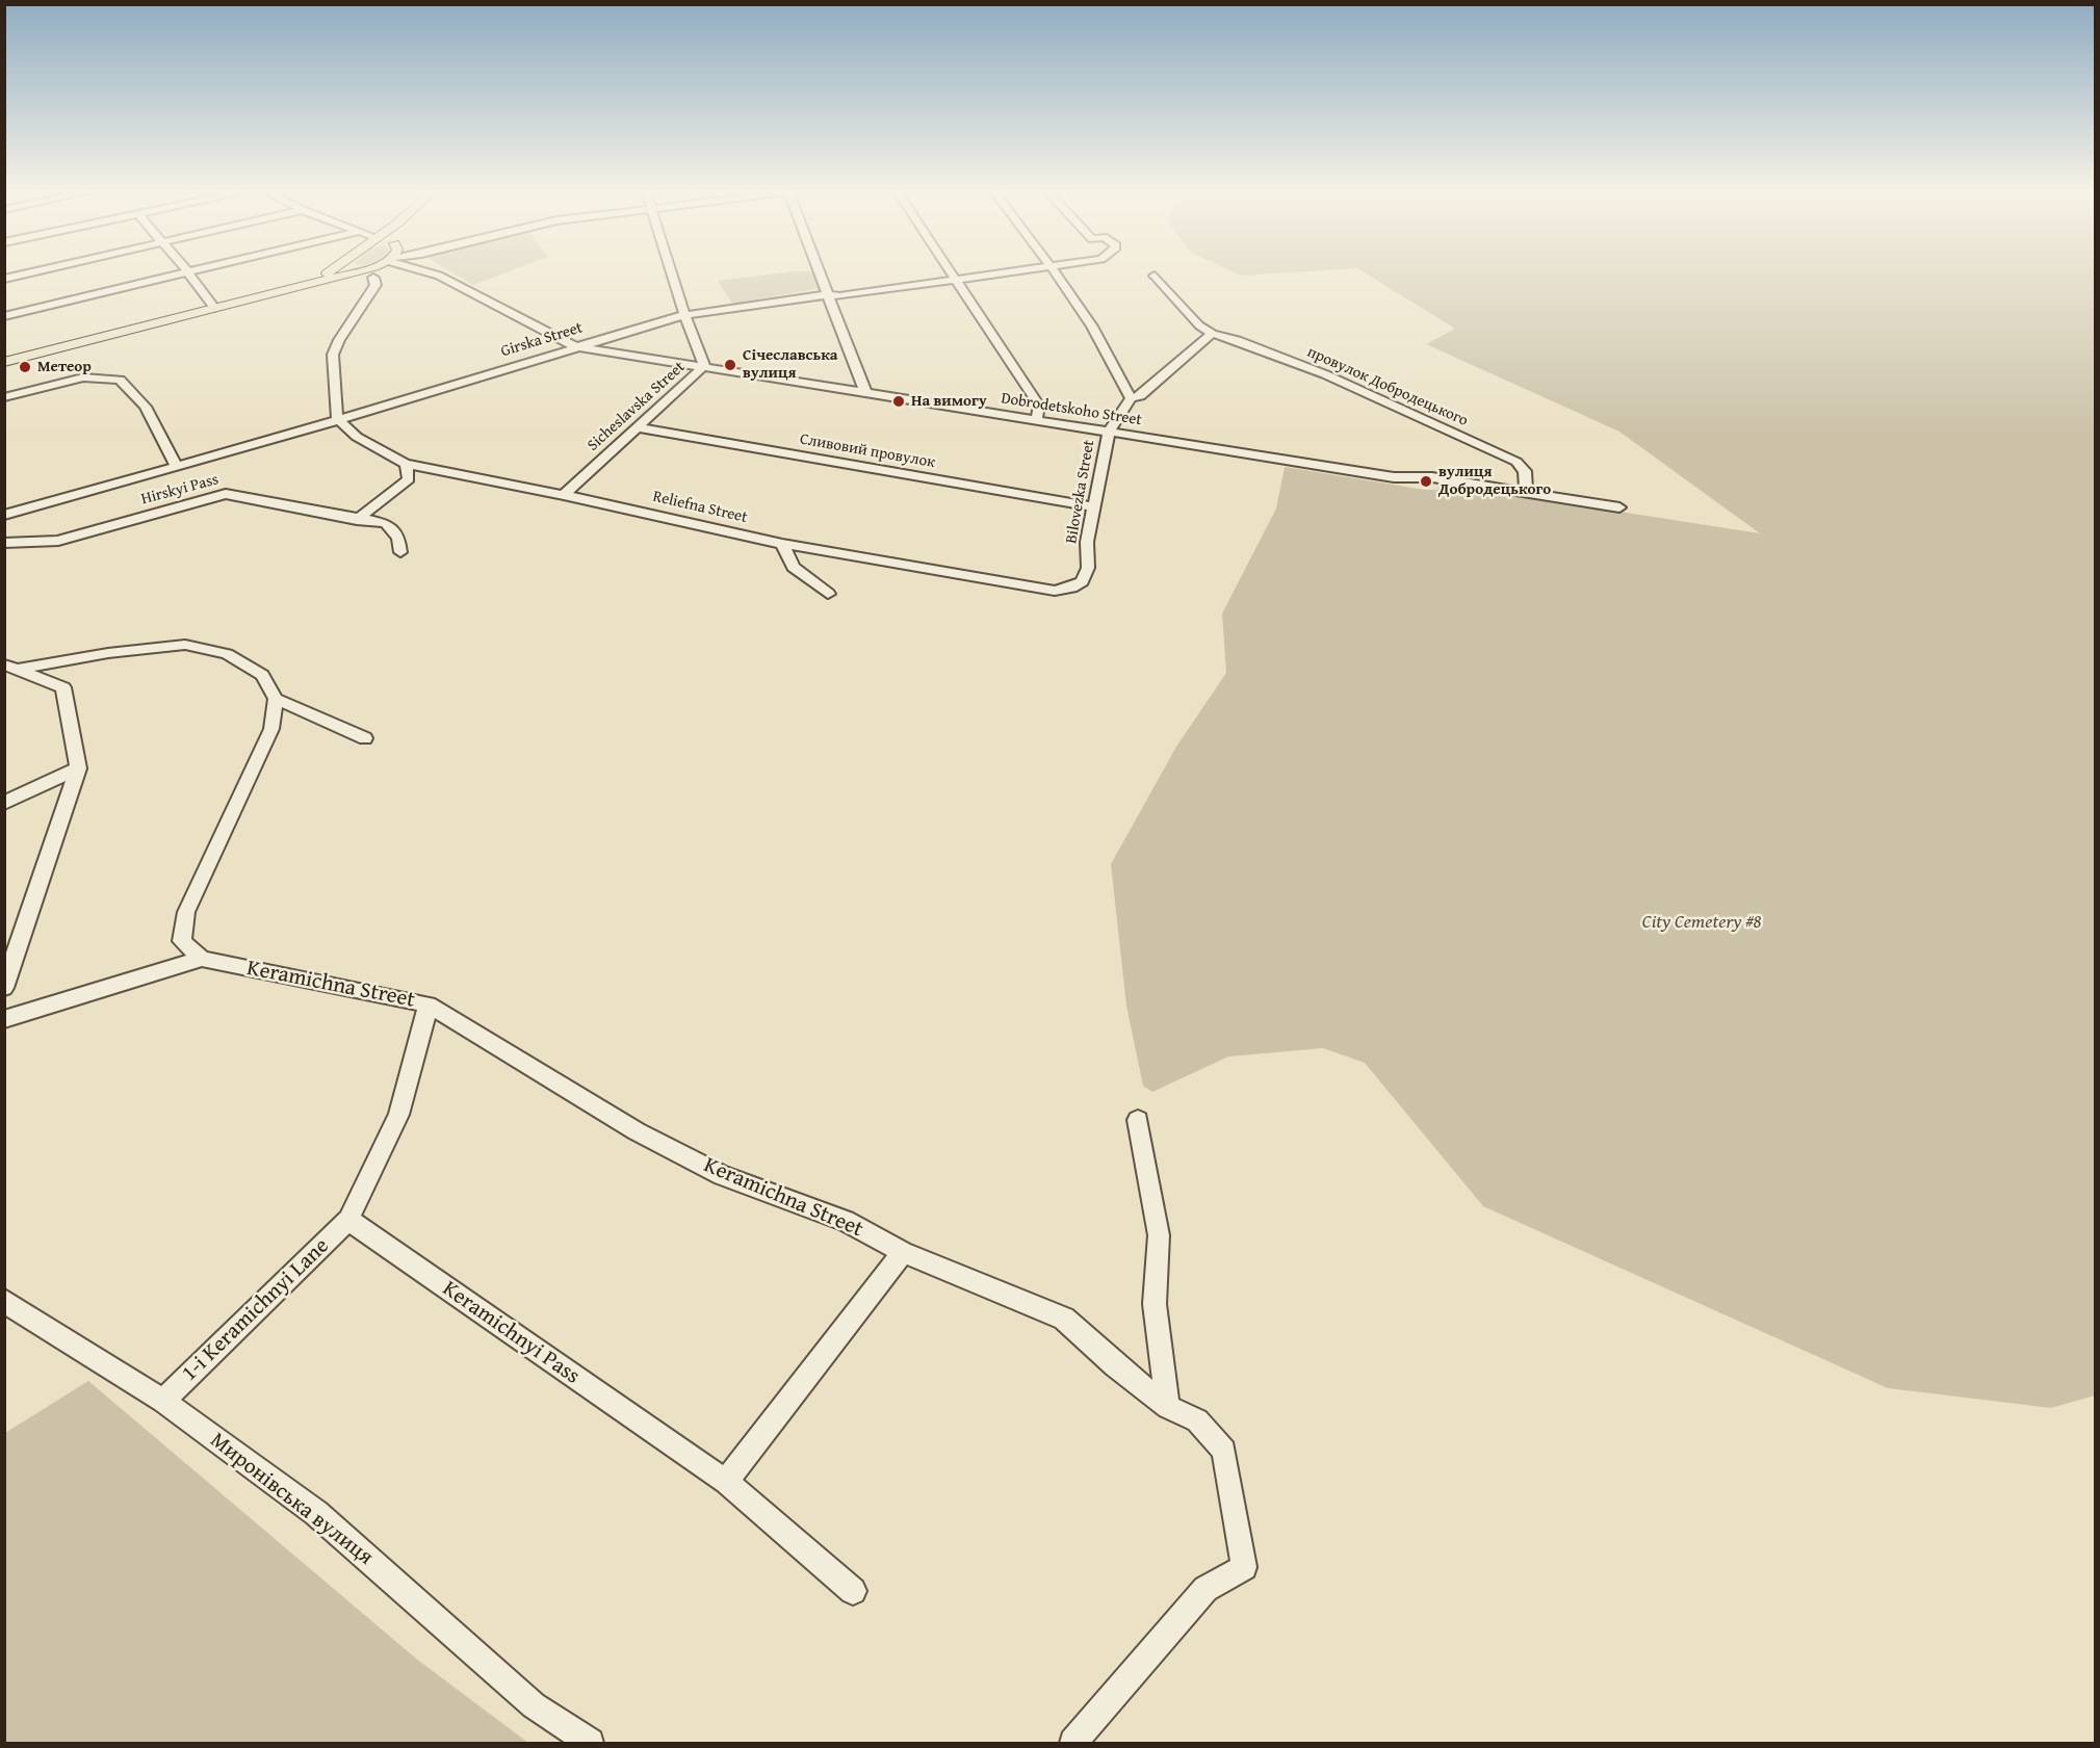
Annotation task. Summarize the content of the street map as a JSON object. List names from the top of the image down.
{
  "streets": {
    "street": [
      "Girska Street",
      "провулок Добродецького",
      "Sicheslavska Street",
      "Dobrodetskoho Street",
      "Сливовий провулок",
      "Hirskyi Pass",
      "Bilovezka Street",
      "Reliefna Street",
      "Keramichna Street",
      "1-i Keramichnyi Lane",
      "Keramichnyi Pass",
      "Миронівська вулиця"
    ]
  },
  "crossings": [
    ["Girska Street", "Sicheslavska Street"],
    ["Girska Street", "Dobrodetskoho Street"],
    ["Girska Street", "Reliefna Street"],
    ["провулок Добродецького", "Dobrodetskoho Street"],
    ["Sicheslavska Street", "Dobrodetskoho Street"],
    ["Sicheslavska Street", "Сливовий провулок"],
    ["Sicheslavska Street", "Reliefna Street"],
    ["Dobrodetskoho Street", "Bilovezka Street"],
    ["Сливовий провулок", "Bilovezka Street"],
    ["Bilovezka Street", "Reliefna Street"],
    ["1-i Keramichnyi Lane", "Keramichnyi Pass"],
    ["1-i Keramichnyi Lane", "Миронівська вулиця"]
  ],
  "parks": ["City Cemetery #8"],
  "places": [
    "Січеславська вулиця",
    "Метеор",
    "На вимогу",
    "вулиця Добродецького"
  ]
}
